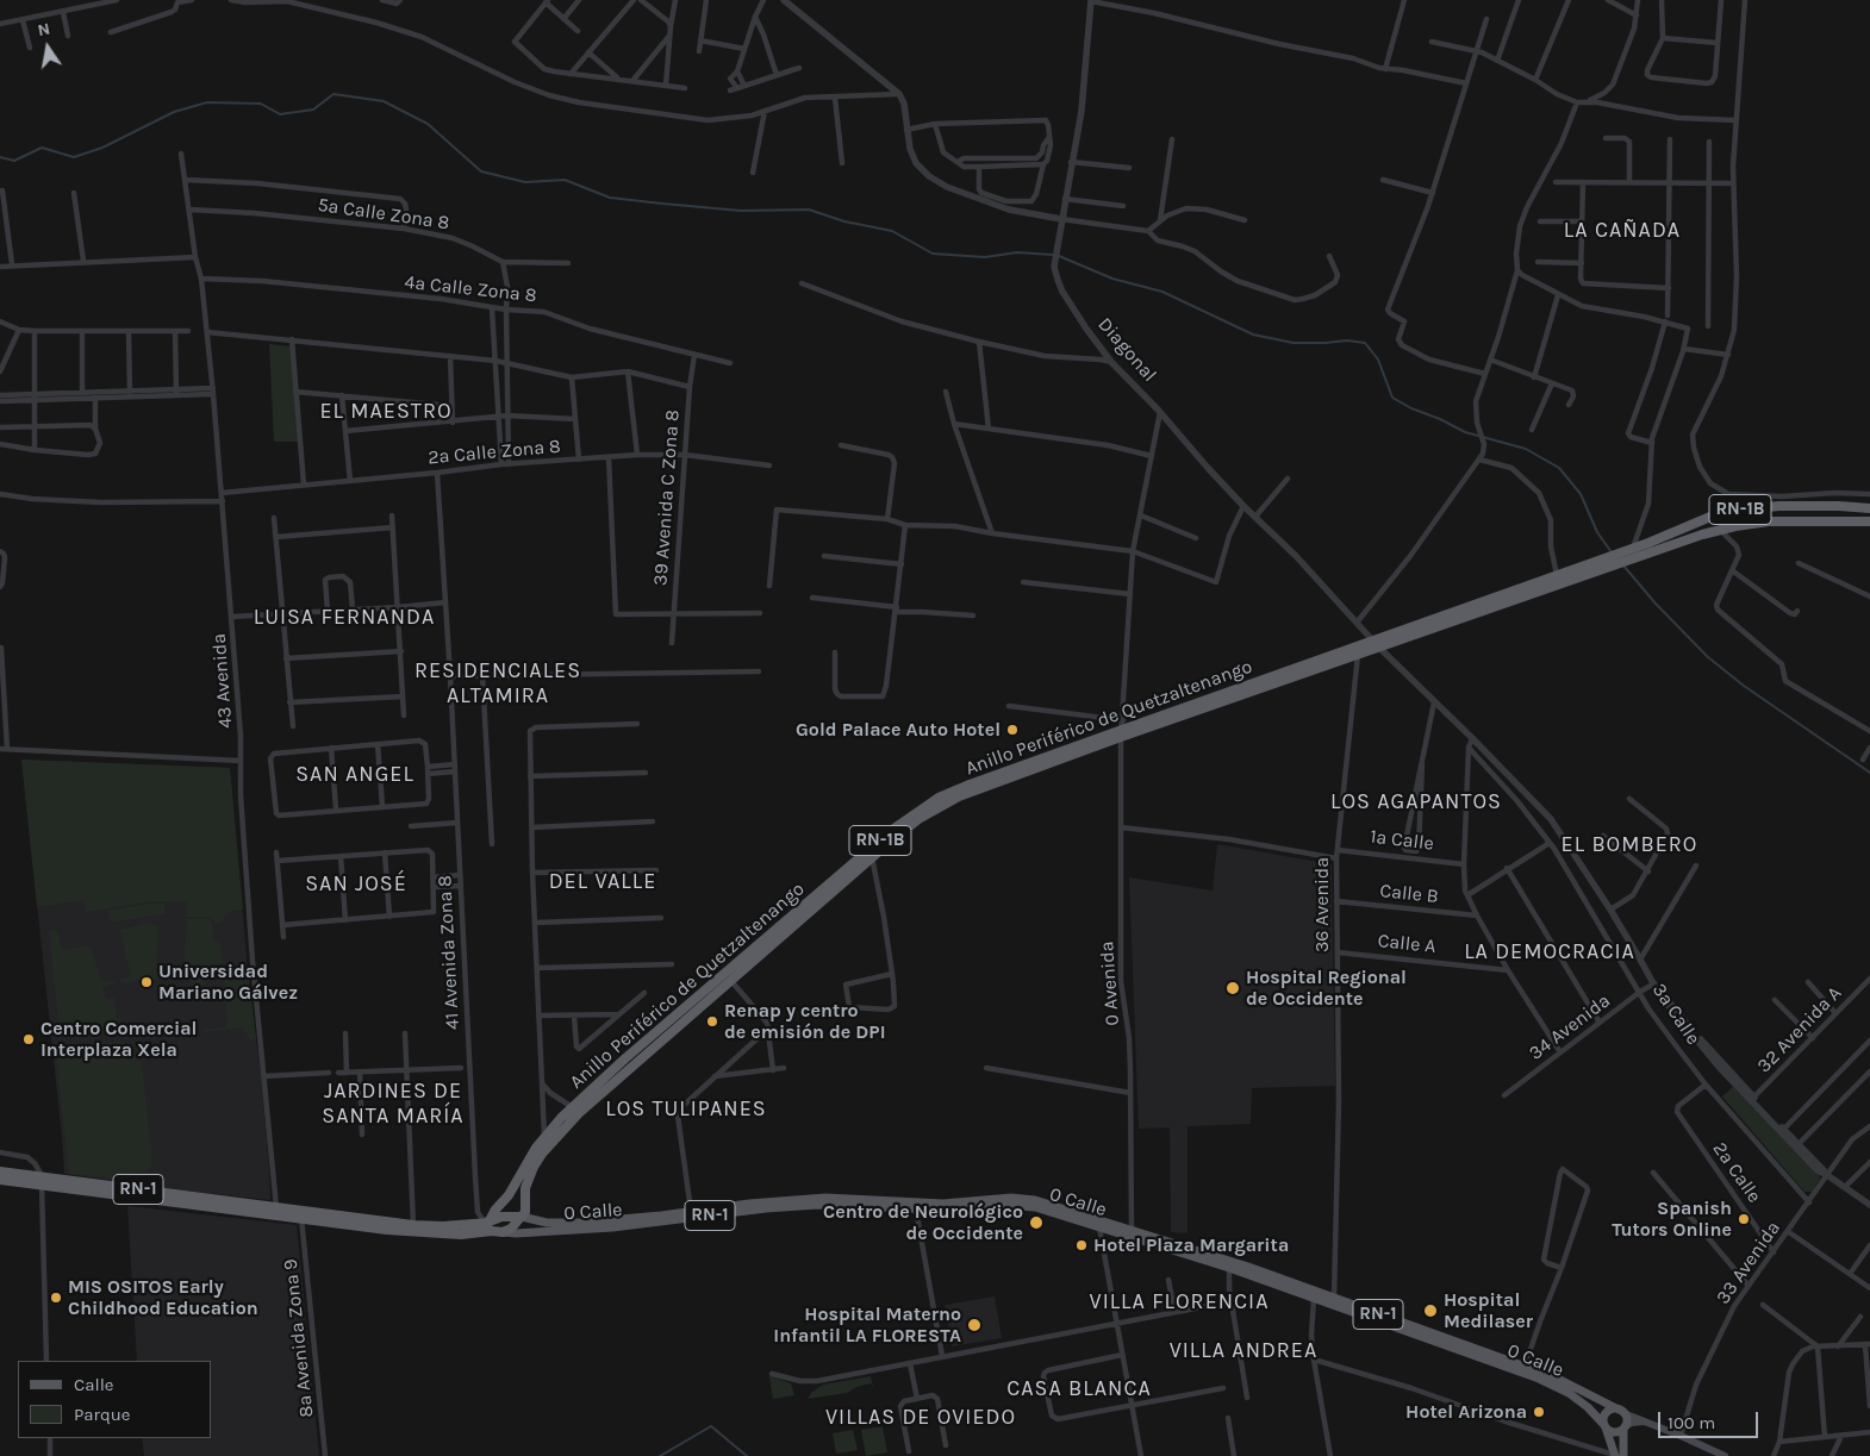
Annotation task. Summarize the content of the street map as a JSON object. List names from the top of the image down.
{
  "streets": {
    "highway": ["RN-1B", "Anillo Periférico de Quetzaltenango", "RN-1"],
    "main road": ["0 Calle"],
    "street": [
      "5a Calle Zona 8",
      "4a Calle Zona 8",
      "Diagonal",
      "2a Calle Zona 8",
      "39 Avenida C Zona 8",
      "43 Avenida",
      "1a Calle",
      "Calle B",
      "36 Avenida",
      "Calle A",
      "41 Avenida Zona 8",
      "0 Avenida",
      "3a Calle",
      "34 Avenida",
      "32 Avenida A",
      "2a Calle",
      "33 Avenida",
      "8a Avenida Zona 9"
    ]
  },
  "crossings": [
    ["5a Calle Zona 8", "43 Avenida"],
    ["4a Calle Zona 8", "39 Avenida C Zona 8"],
    ["4a Calle Zona 8", "43 Avenida"],
    ["Diagonal", "Anillo Periférico de Quetzaltenango"],
    ["Diagonal", "0 Avenida"],
    ["Diagonal", "3a Calle"],
    ["2a Calle Zona 8", "39 Avenida C Zona 8"],
    ["2a Calle Zona 8", "43 Avenida"],
    ["2a Calle Zona 8", "41 Avenida Zona 8"],
    ["43 Avenida", "RN-1"],
    ["Anillo Periférico de Quetzaltenango", "36 Avenida"],
    ["Anillo Periférico de Quetzaltenango", "41 Avenida Zona 8"],
    ["Anillo Periférico de Quetzaltenango", "0 Avenida"],
    ["Anillo Periférico de Quetzaltenango", "3a Calle"],
    ["Anillo Periférico de Quetzaltenango", "RN-1"],
    ["Anillo Periférico de Quetzaltenango", "0 Calle"],
    ["1a Calle", "36 Avenida"],
    ["Calle B", "36 Avenida"],
    ["36 Avenida", "Calle A"],
    ["36 Avenida", "0 Calle"],
    ["41 Avenida Zona 8", "RN-1"],
    ["0 Avenida", "0 Calle"],
    ["3a Calle", "34 Avenida"],
    ["3a Calle", "32 Avenida A"],
    ["3a Calle", "2a Calle"],
    ["3a Calle", "33 Avenida"],
    ["2a Calle", "33 Avenida"],
    ["RN-1", "0 Calle"],
    ["RN-1", "8a Avenida Zona 9"]
  ],
  "districts": [
    "LA CAÑADA",
    "EL MAESTRO",
    "LUISA FERNANDA",
    "RESIDENCIALES ALTAMIRA",
    "SAN ANGEL",
    "LOS AGAPANTOS",
    "EL BOMBERO",
    "DEL VALLE",
    "SAN JOSÉ",
    "LA DEMOCRACIA",
    "JARDINES DE SANTA MARÍA",
    "LOS TULIPANES",
    "VILLA FLORENCIA",
    "VILLA ANDREA",
    "CASA BLANCA",
    "VILLAS DE OVIEDO"
  ],
  "places": [
    "Gold Palace Auto Hotel",
    "Universidad Mariano Gálvez",
    "Hospital Regional de Occidente",
    "Renap y centro de emisión de DPI",
    "Centro Comercial Interplaza Xela",
    "Spanish Tutors Online",
    "Centro de Neurológico de Occidente",
    "Hotel Plaza Margarita",
    "MIS OSITOS Early Childhood Education",
    "Hospital Medilaser",
    "Hospital Materno Infantil LA FLORESTA",
    "Hotel Arizona"
  ],
  "legend": ["Calle", "Parque"],
  "scale_bar": "100 m",
  "north": "top"
}
